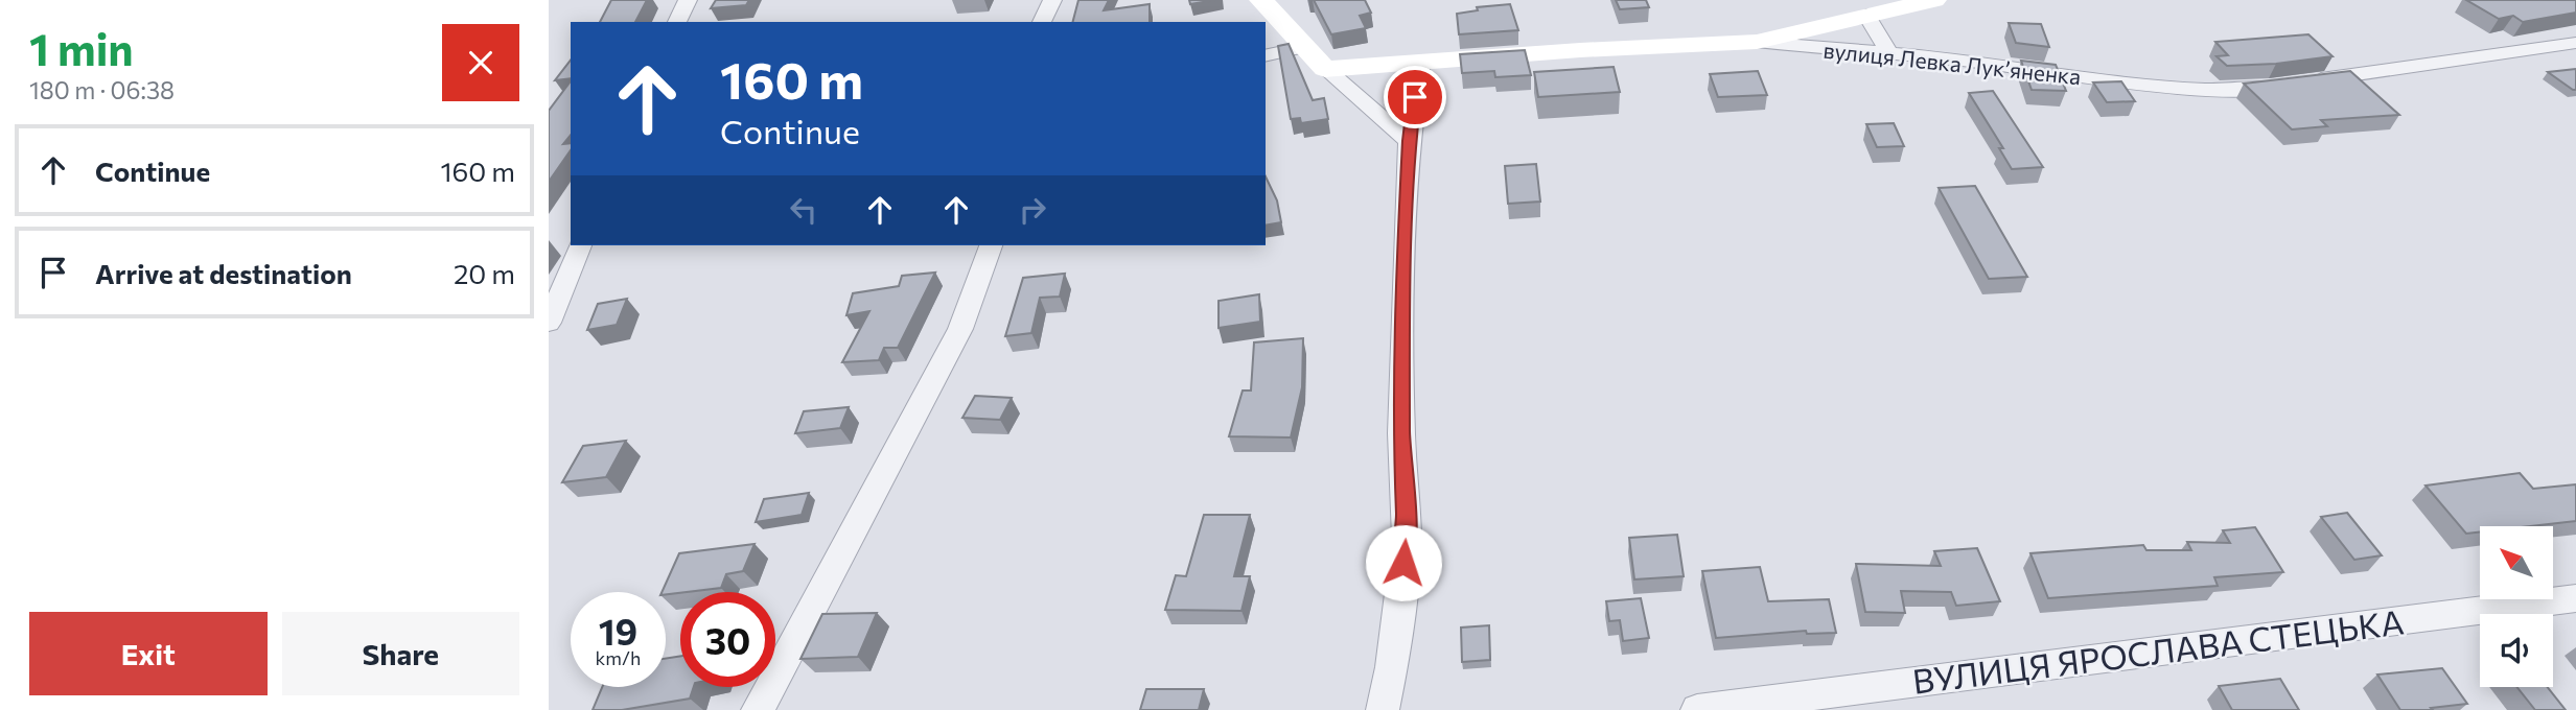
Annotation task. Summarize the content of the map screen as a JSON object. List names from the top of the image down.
{
  "streets": {
    "street": ["вулиця Левка Лукʼяненка", "ВУЛИЦЯ ЯРОСЛАВА СТЕЦЬКА"]
  },
  "north": "top left",
  "page": {
    "heading": ["1 min", "180 m · 06:38"],
    "turn": ["160 m", "Continue"],
    "list": [
      {
        "name": "Continue",
        "value": "160 m"
      },
      {
        "name": "Arrive at destination",
        "value": "20 m"
      }
    ],
    "speed": "19 km/h",
    "limit": "30",
    "buttons": ["Exit", "Share"]
  }
}
